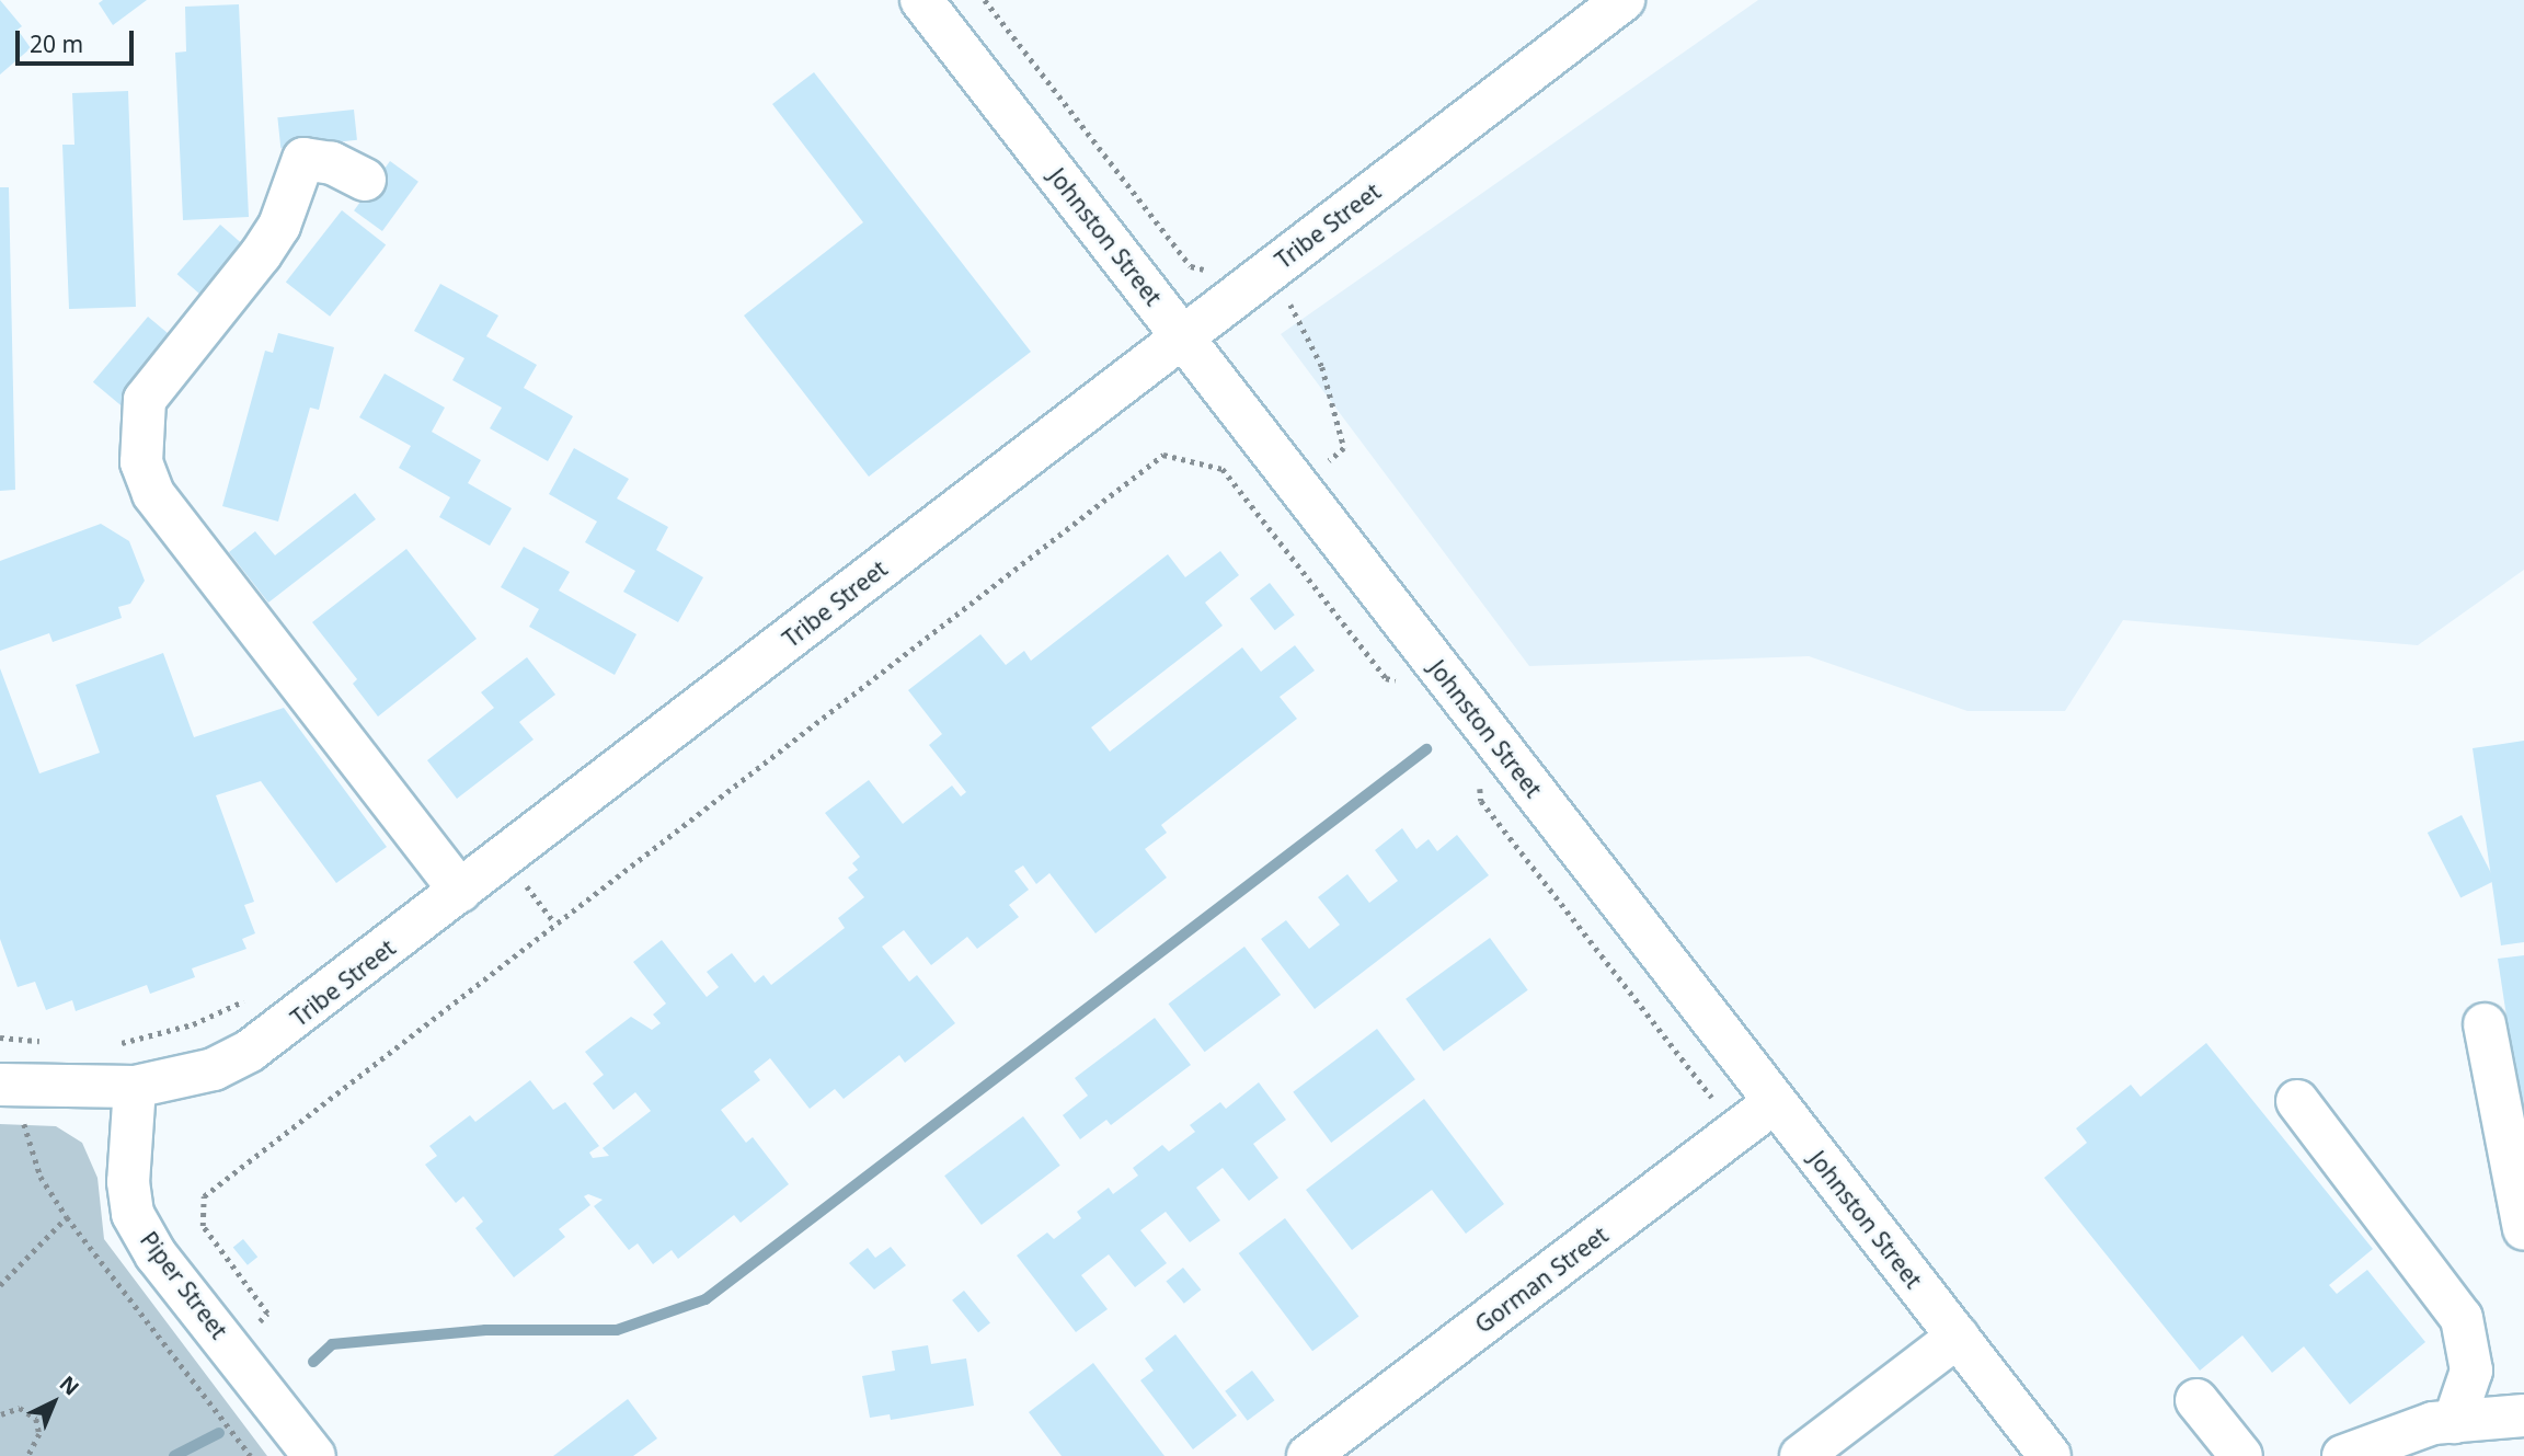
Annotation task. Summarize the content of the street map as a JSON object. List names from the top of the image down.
{
  "streets": {
    "street": [
      "Tribe Street",
      "Johnston Street",
      "Gorman Street",
      "Piper Street"
    ]
  },
  "crossings": [
    ["Tribe Street", "Johnston Street"],
    ["Tribe Street", "Piper Street"],
    ["Johnston Street", "Gorman Street"]
  ],
  "scale_bar": "20 m",
  "north": "top right"
}
